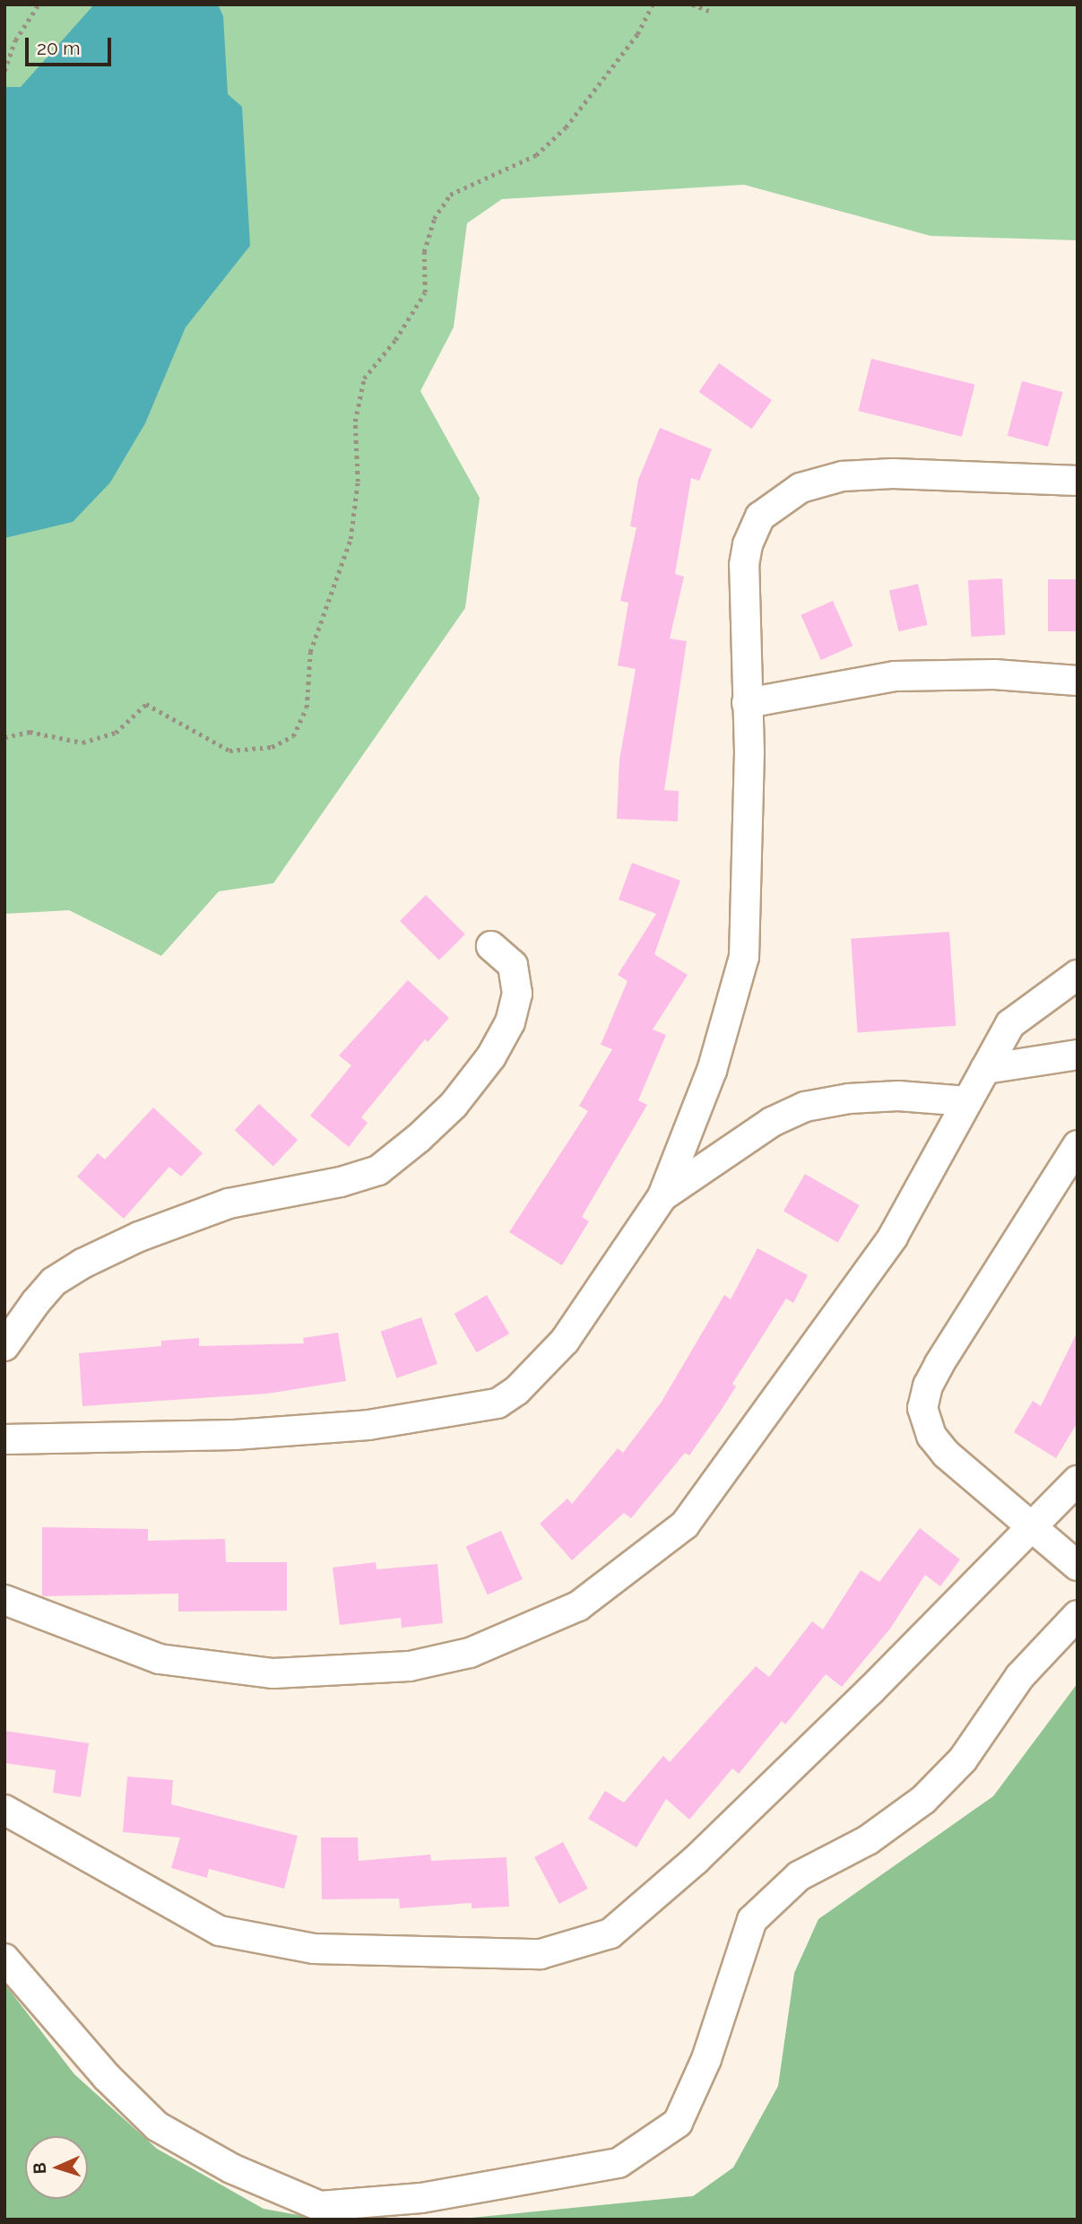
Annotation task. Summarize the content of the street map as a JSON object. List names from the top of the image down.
{
  "scale_bar": "20 m",
  "north": "left"
}
